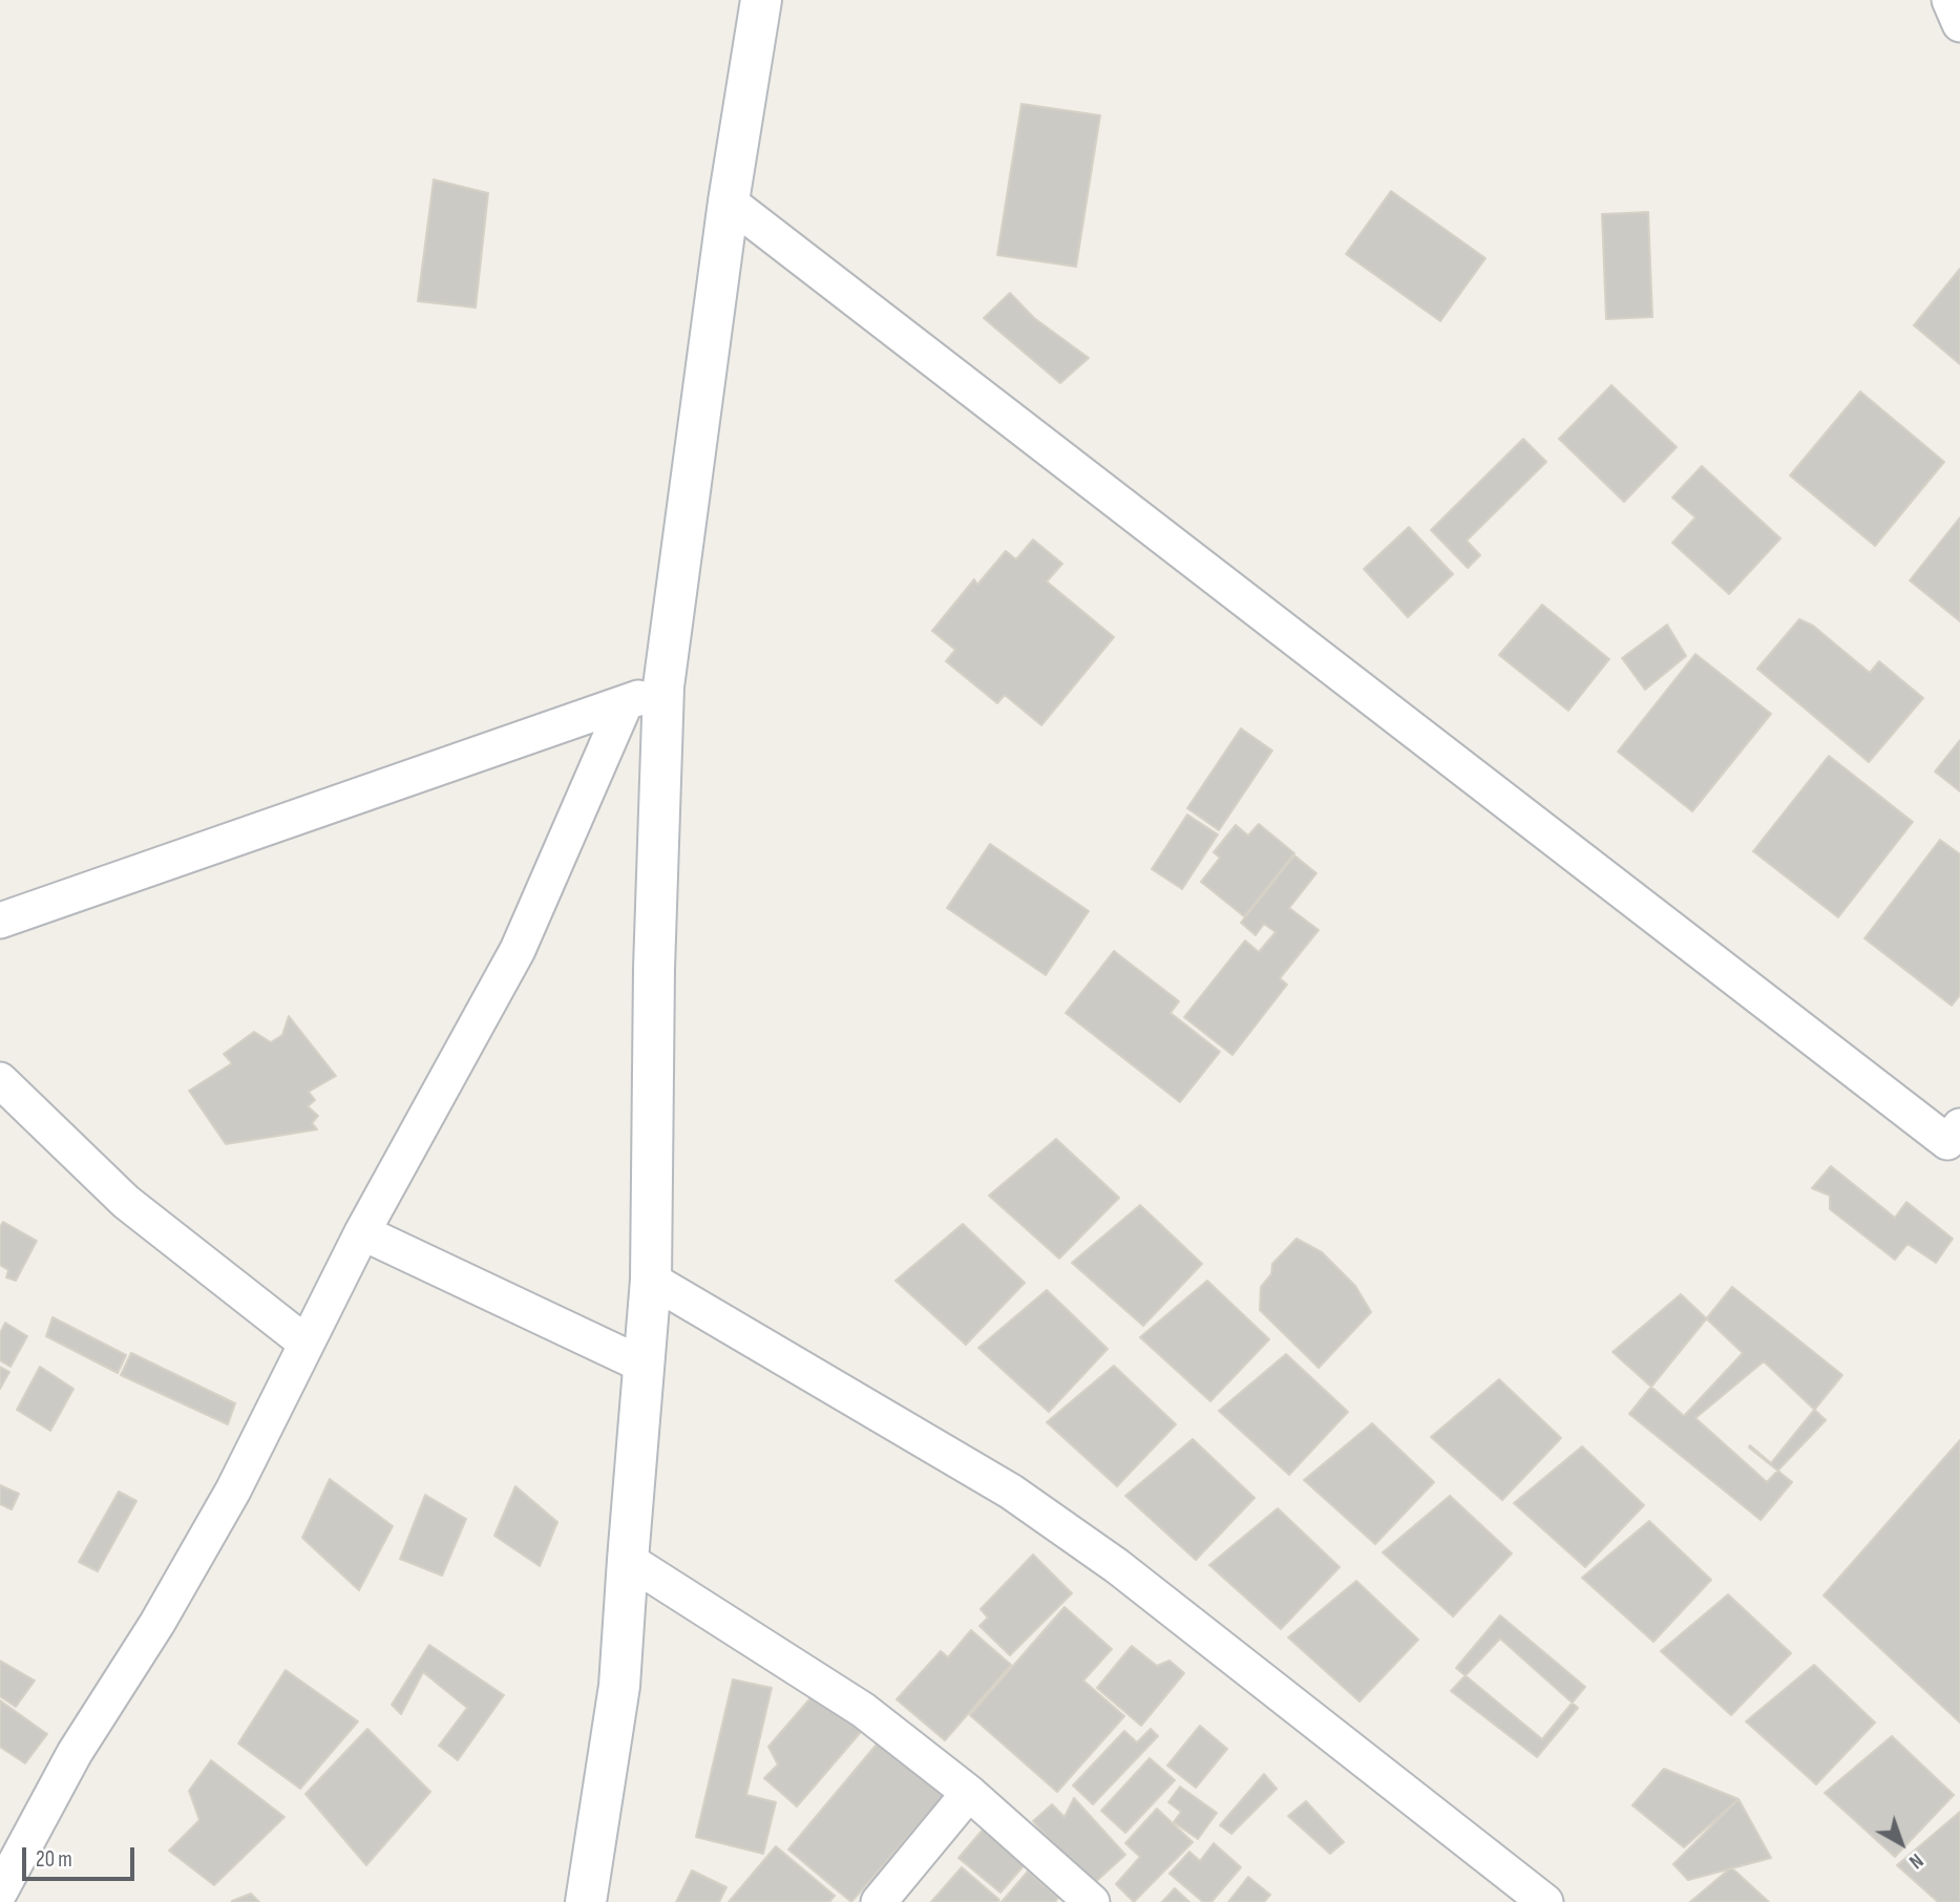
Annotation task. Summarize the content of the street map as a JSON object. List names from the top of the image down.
{
  "scale_bar": "20 m",
  "north": "bottom right"
}
